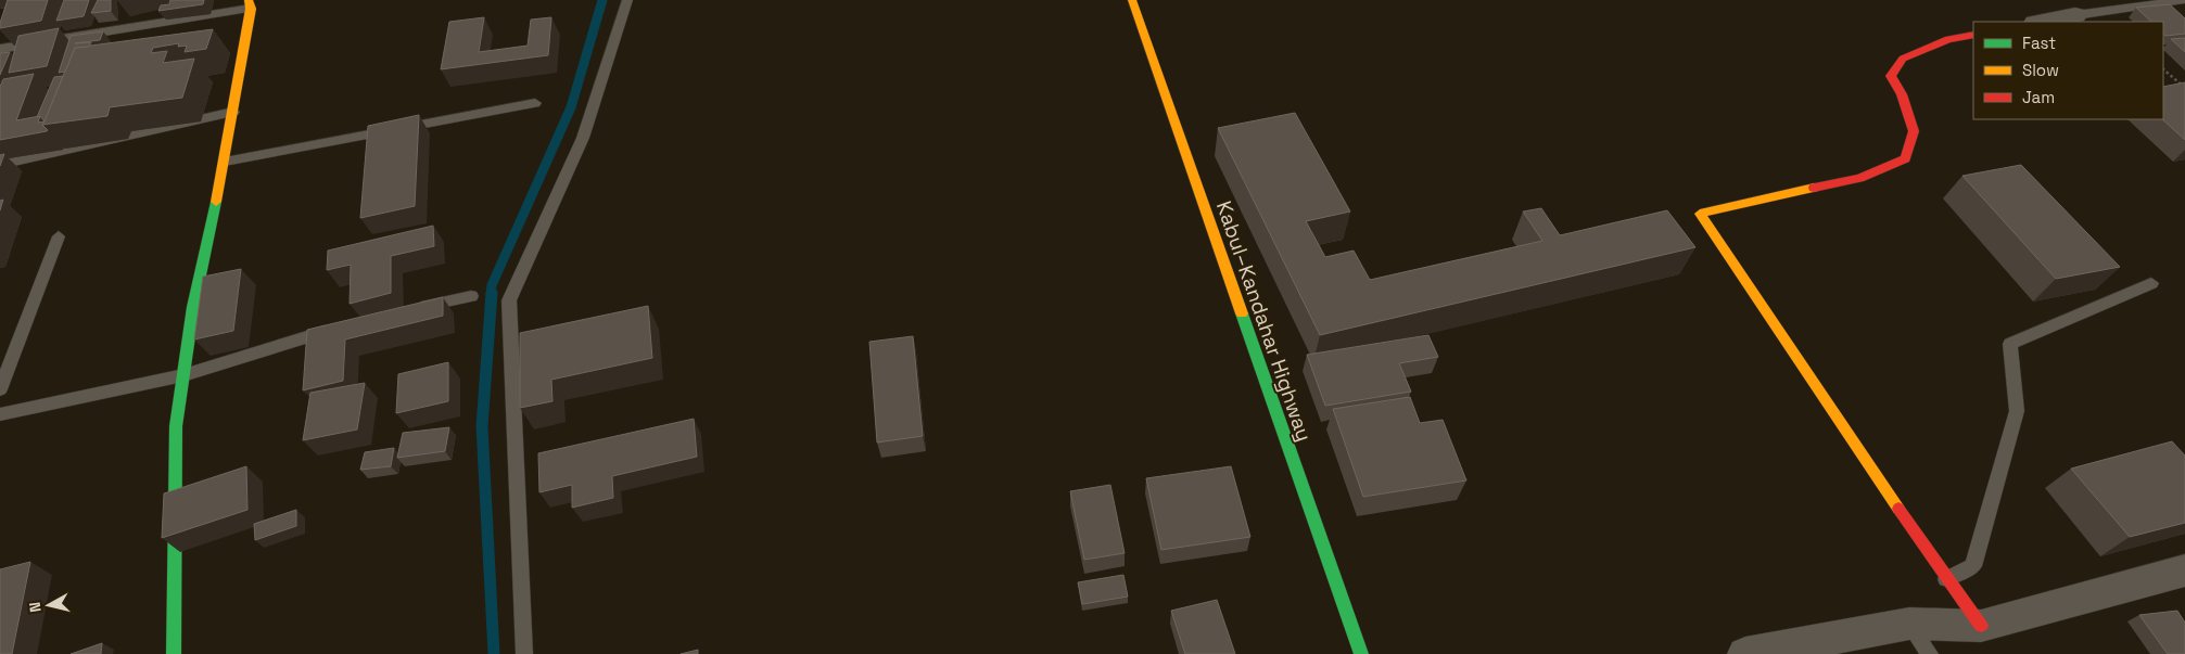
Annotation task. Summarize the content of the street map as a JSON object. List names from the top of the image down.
{
  "streets": {
    "street": ["Kabul–Kandahar Highway"]
  },
  "legend": ["Fast", "Slow", "Jam"],
  "north": "left"
}
